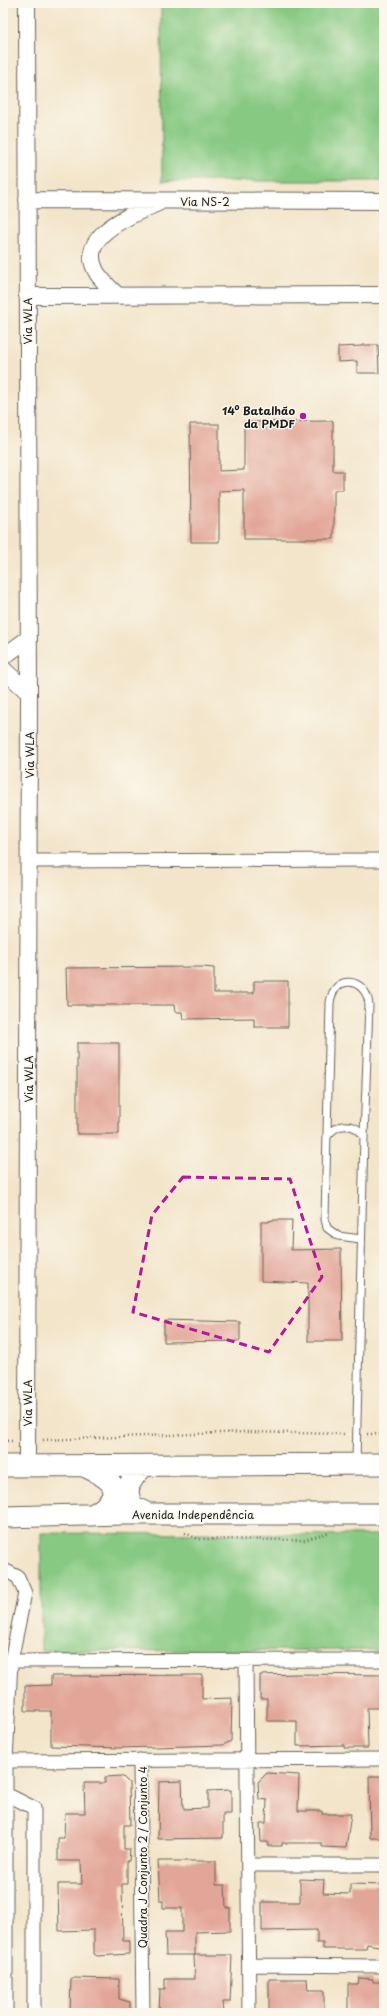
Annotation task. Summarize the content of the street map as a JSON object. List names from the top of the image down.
{
  "streets": {
    "main road": ["Avenida Independência"],
    "street": ["Via NS-2", "Via WLA", "Quadra J Conjunto 2 / Conjunto 4"]
  },
  "crossings": [
    ["Via NS-2", "Via WLA"]
  ],
  "places": ["14º Batalhão da PMDF"]
}
